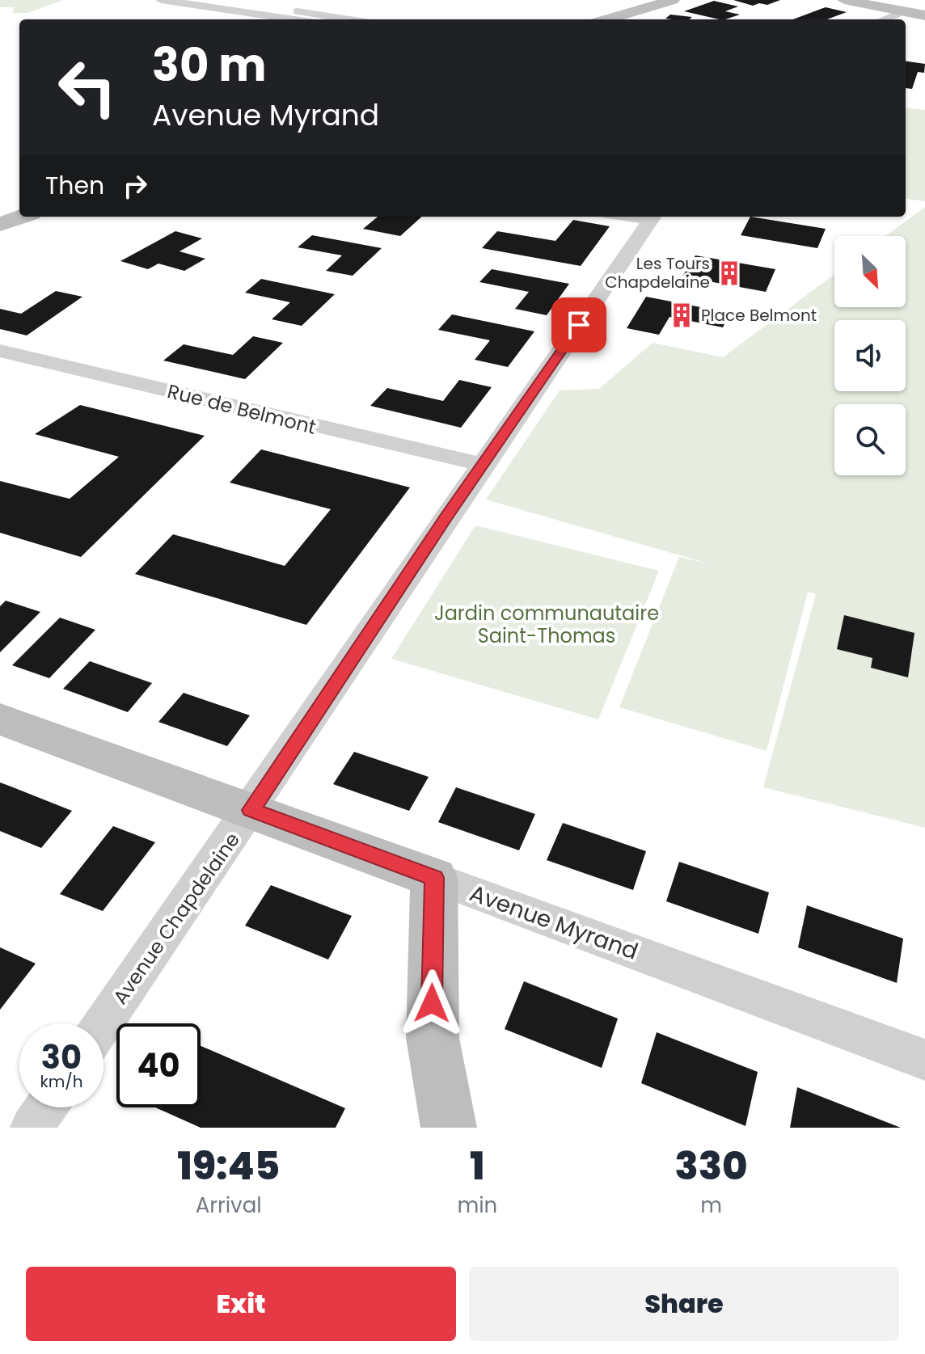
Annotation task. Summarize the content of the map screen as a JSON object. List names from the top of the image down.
{
  "streets": {
    "street": ["Rue de Belmont", "Avenue Chapdelaine", "Avenue Myrand"]
  },
  "crossings": [
    ["Rue de Belmont", "Avenue Chapdelaine"],
    ["Avenue Chapdelaine", "Avenue Myrand"]
  ],
  "parks": ["Jardin communautaire Saint-Thomas"],
  "places": {
    "building": ["Les Tours Chapdelaine", "Place Belmont"]
  },
  "north": "bottom right",
  "page": {
    "turn": ["30 m", "Avenue Myrand"],
    "then": "Then",
    "speed": "30 km/h",
    "limit": "40",
    "eta": [
      "19:45",
      "Arrival",
      "1",
      "min",
      "330",
      "m"
    ],
    "buttons": ["Exit", "Share"]
  }
}
